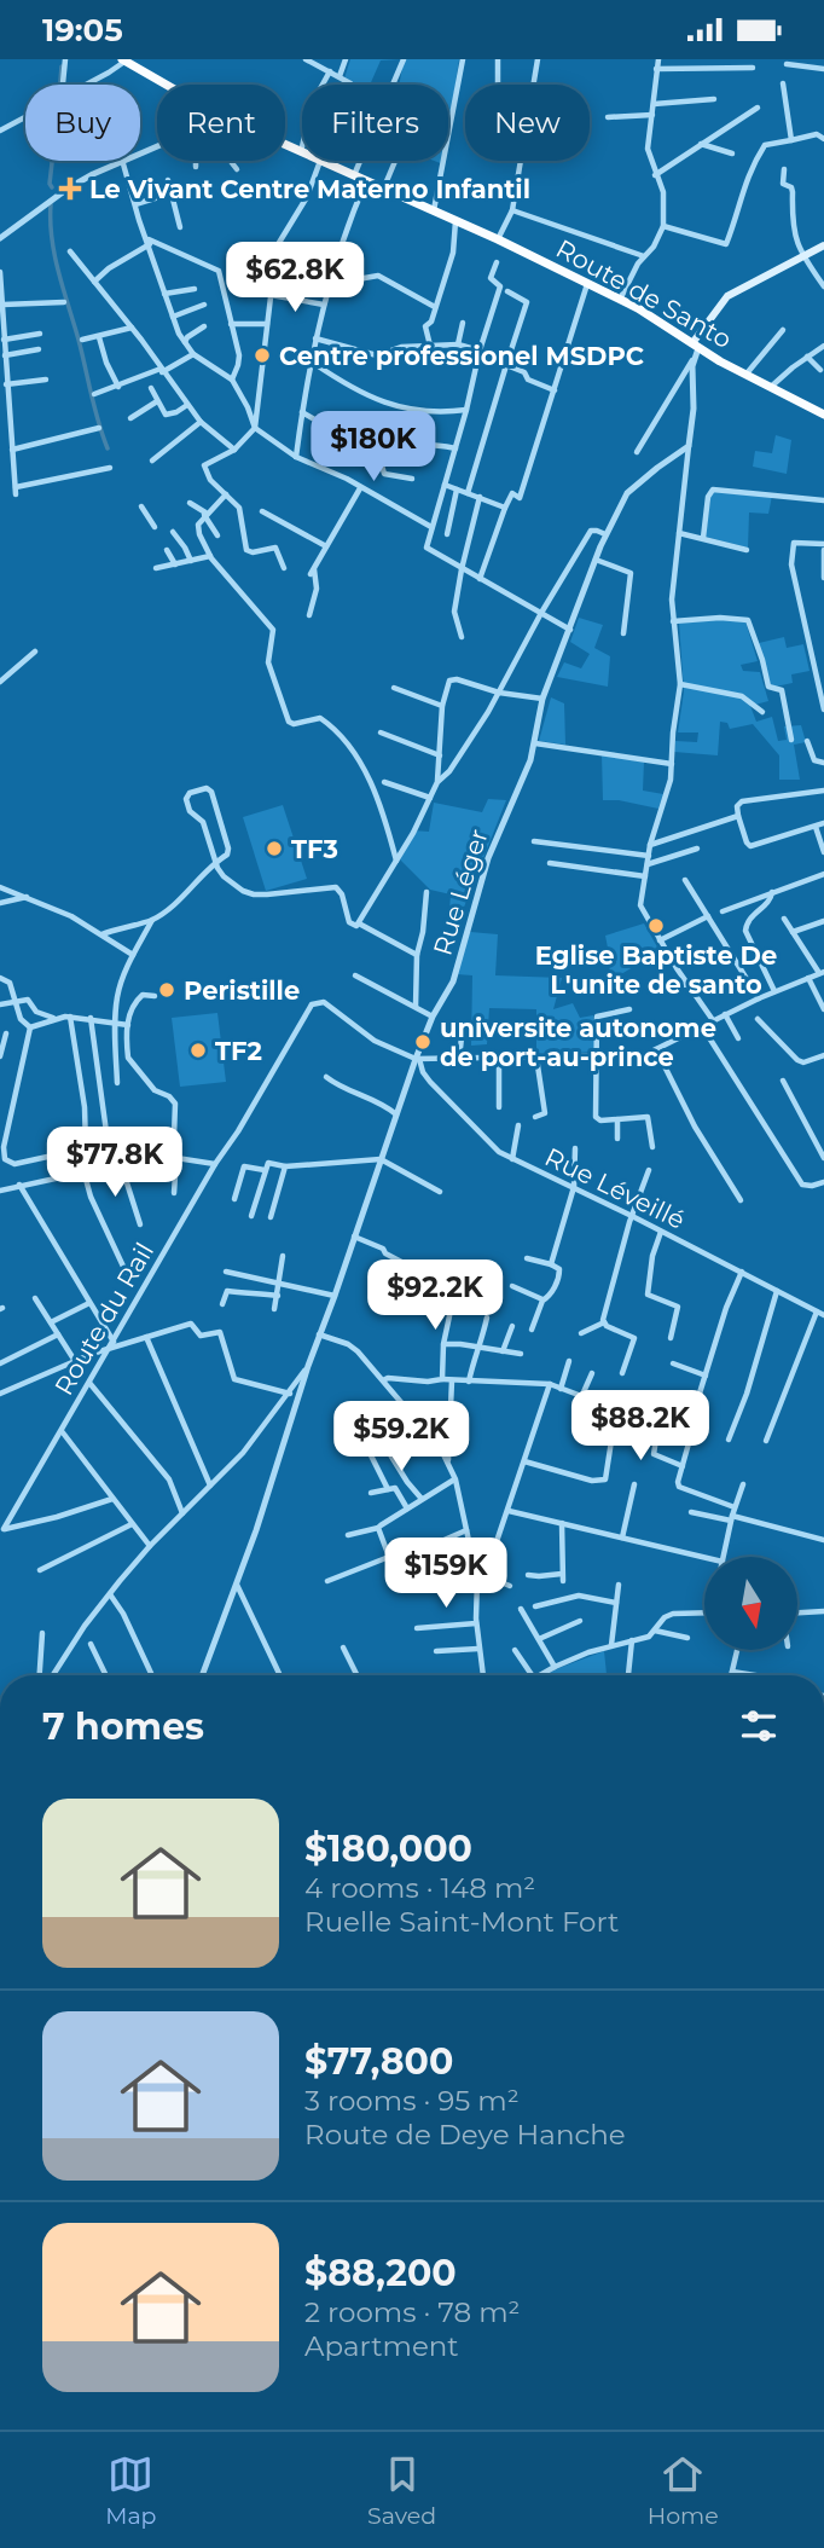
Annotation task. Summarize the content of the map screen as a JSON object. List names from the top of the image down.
{
  "streets": {
    "main road": ["Route de Santo"],
    "street": ["Rue Léger", "Rue Léveillé", "Route du Rail"]
  },
  "crossings": [
    ["Rue Léger", "Rue Léveillé"],
    ["Rue Léger", "Route du Rail"],
    ["Rue Léveillé", "Route du Rail"]
  ],
  "places": {
    "health": ["Le Vivant Centre Materno Infantil"],
    "other": [
      "Centre professionel MSDPC",
      "TF3",
      "Eglise Baptiste De L'unite de santo",
      "Peristille",
      "universite autonome de port-au-prince",
      "TF2"
    ]
  },
  "north": "bottom",
  "page": {
    "status": "19:05",
    "chip": [
      "Buy",
      "Rent",
      "Filters",
      "New"
    ],
    "price": [
      "$62.8K",
      "$180K",
      "$77.8K",
      "$92.2K",
      "$88.2K",
      "$59.2K",
      "$159K"
    ],
    "heading": "7 homes",
    "list": [
      {
        "name": "$180,000",
        "note": "4 rooms · 148 m² · Ruelle Saint-Mont Fort"
      },
      {
        "name": "$77,800",
        "note": "3 rooms · 95 m² · Route de Deye Hanche"
      },
      {
        "name": "$88,200",
        "note": "2 rooms · 78 m² · Apartment"
      }
    ],
    "tabs": ["Map", "Saved", "Home"]
  }
}
